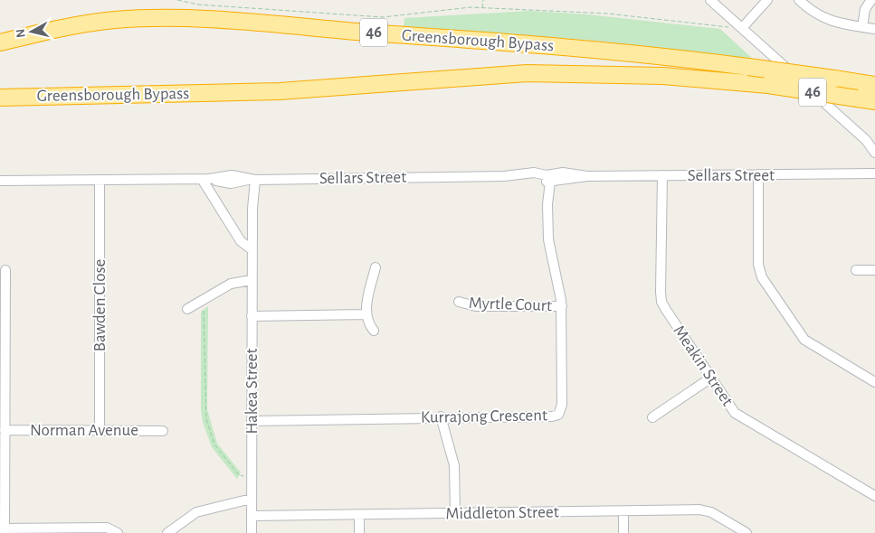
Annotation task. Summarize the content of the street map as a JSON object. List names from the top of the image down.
{
  "streets": {
    "highway": ["46", "Greensborough Bypass"],
    "street": [
      "Sellars Street",
      "Myrtle Court",
      "Bawden Close",
      "Meakin Street",
      "Hakea Street",
      "Kurrajong Crescent",
      "Norman Avenue",
      "Middleton Street"
    ]
  },
  "crossings": [
    ["Sellars Street", "Bawden Close"],
    ["Sellars Street", "Meakin Street"],
    ["Sellars Street", "Hakea Street"],
    ["Sellars Street", "Kurrajong Crescent"],
    ["Myrtle Court", "Kurrajong Crescent"],
    ["Bawden Close", "Norman Avenue"],
    ["Hakea Street", "Kurrajong Crescent"],
    ["Hakea Street", "Middleton Street"]
  ],
  "north": "left"
}
